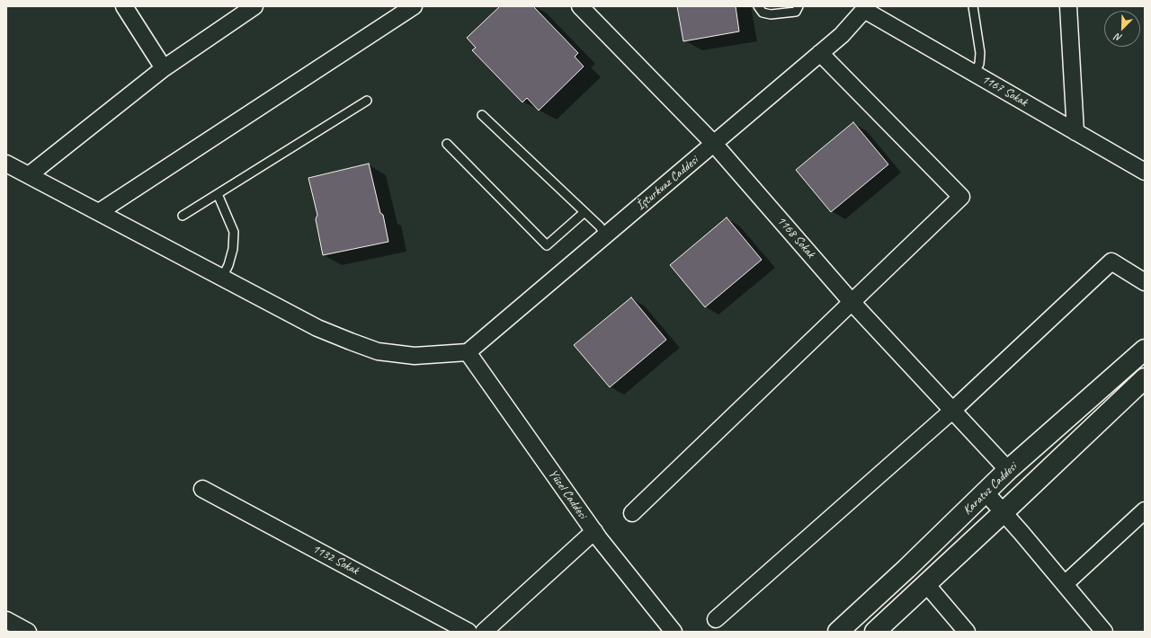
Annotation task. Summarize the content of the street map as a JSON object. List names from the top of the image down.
{
  "streets": {
    "street": [
      "1167 Sokak",
      "İşturkuaz Caddesi",
      "1168 Sokak",
      "Karatuz Caddesi",
      "Yücel Caddesi",
      "1132 Sokak"
    ]
  },
  "crossings": [
    ["1167 Sokak", "İşturkuaz Caddesi"],
    ["İşturkuaz Caddesi", "1168 Sokak"],
    ["İşturkuaz Caddesi", "Yücel Caddesi"],
    ["1168 Sokak", "Karatuz Caddesi"]
  ],
  "north": "bottom left"
}
